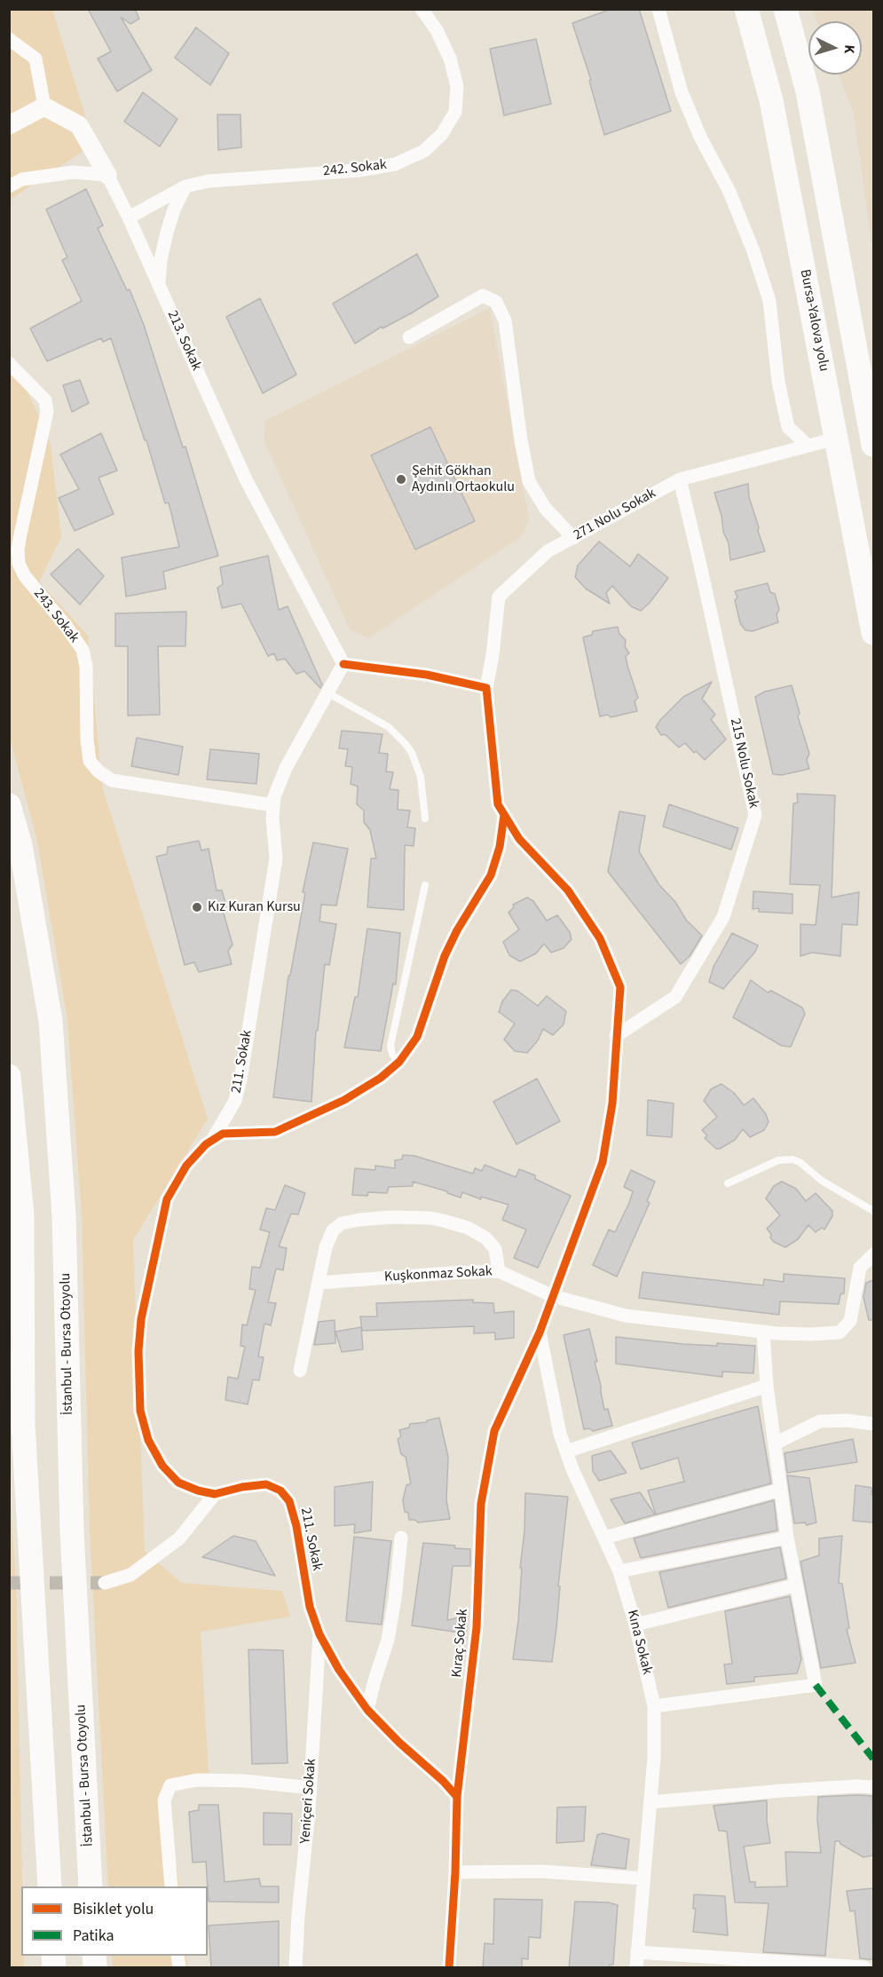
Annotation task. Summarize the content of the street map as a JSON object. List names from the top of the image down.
{
  "streets": {
    "highway": ["Bursa-Yalova yolu", "İstanbul - Bursa Otoyolu"],
    "street": [
      "242. Sokak",
      "213. Sokak",
      "271 Nolu Sokak",
      "243. Sokak",
      "215 Nolu Sokak",
      "211. Sokak",
      "Kuşkonmaz Sokak",
      "Kına Sokak",
      "Kıraç Sokak",
      "Yeniçeri Sokak"
    ]
  },
  "crossings": [
    ["242. Sokak", "213. Sokak"],
    ["Bursa-Yalova yolu", "271 Nolu Sokak"],
    ["213. Sokak", "211. Sokak"],
    ["271 Nolu Sokak", "215 Nolu Sokak"],
    ["271 Nolu Sokak", "Kıraç Sokak"],
    ["243. Sokak", "211. Sokak"],
    ["215 Nolu Sokak", "Kıraç Sokak"],
    ["211. Sokak", "Kıraç Sokak"],
    ["211. Sokak", "Yeniçeri Sokak"],
    ["Kuşkonmaz Sokak", "Kıraç Sokak"],
    ["Kına Sokak", "Kıraç Sokak"]
  ],
  "places": ["Şehit Gökhan Aydınlı Ortaokulu", "Kız Kuran Kursu"],
  "legend": ["Bisiklet yolu", "Patika"],
  "north": "right"
}
